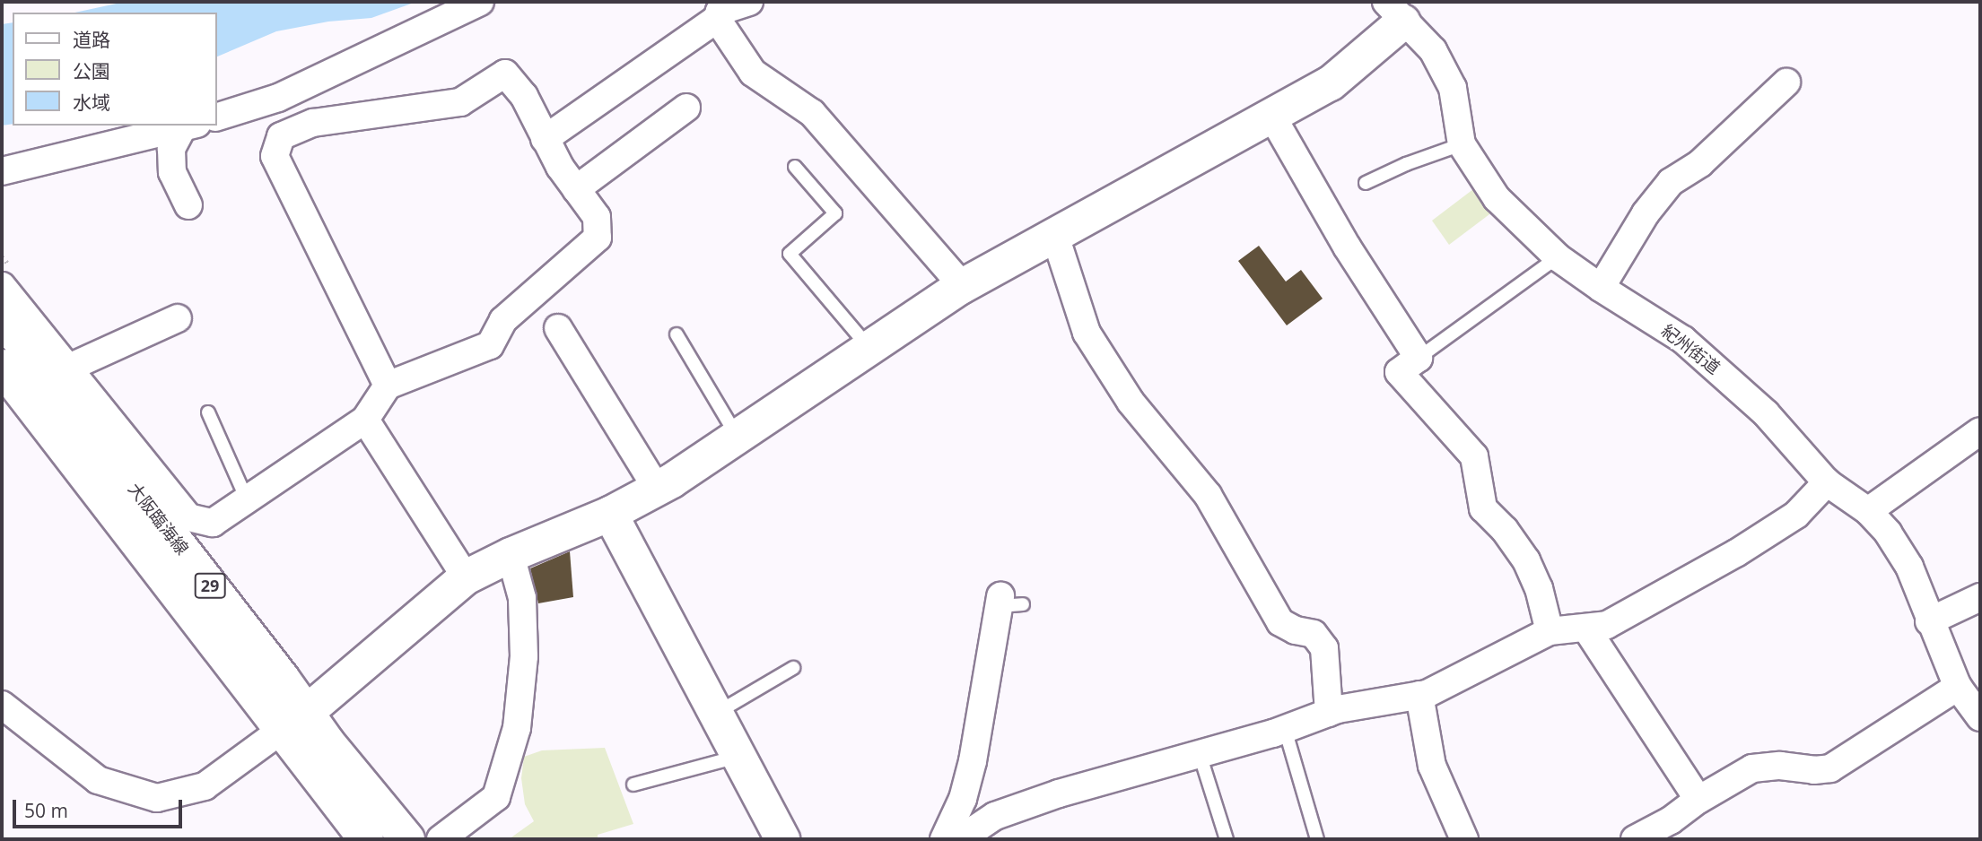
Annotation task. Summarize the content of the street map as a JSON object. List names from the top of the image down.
{
  "streets": {
    "street": ["紀州街道", "大阪臨海線", "29"]
  },
  "legend": ["道路", "公園", "水域"],
  "scale_bar": "50 m"
}
